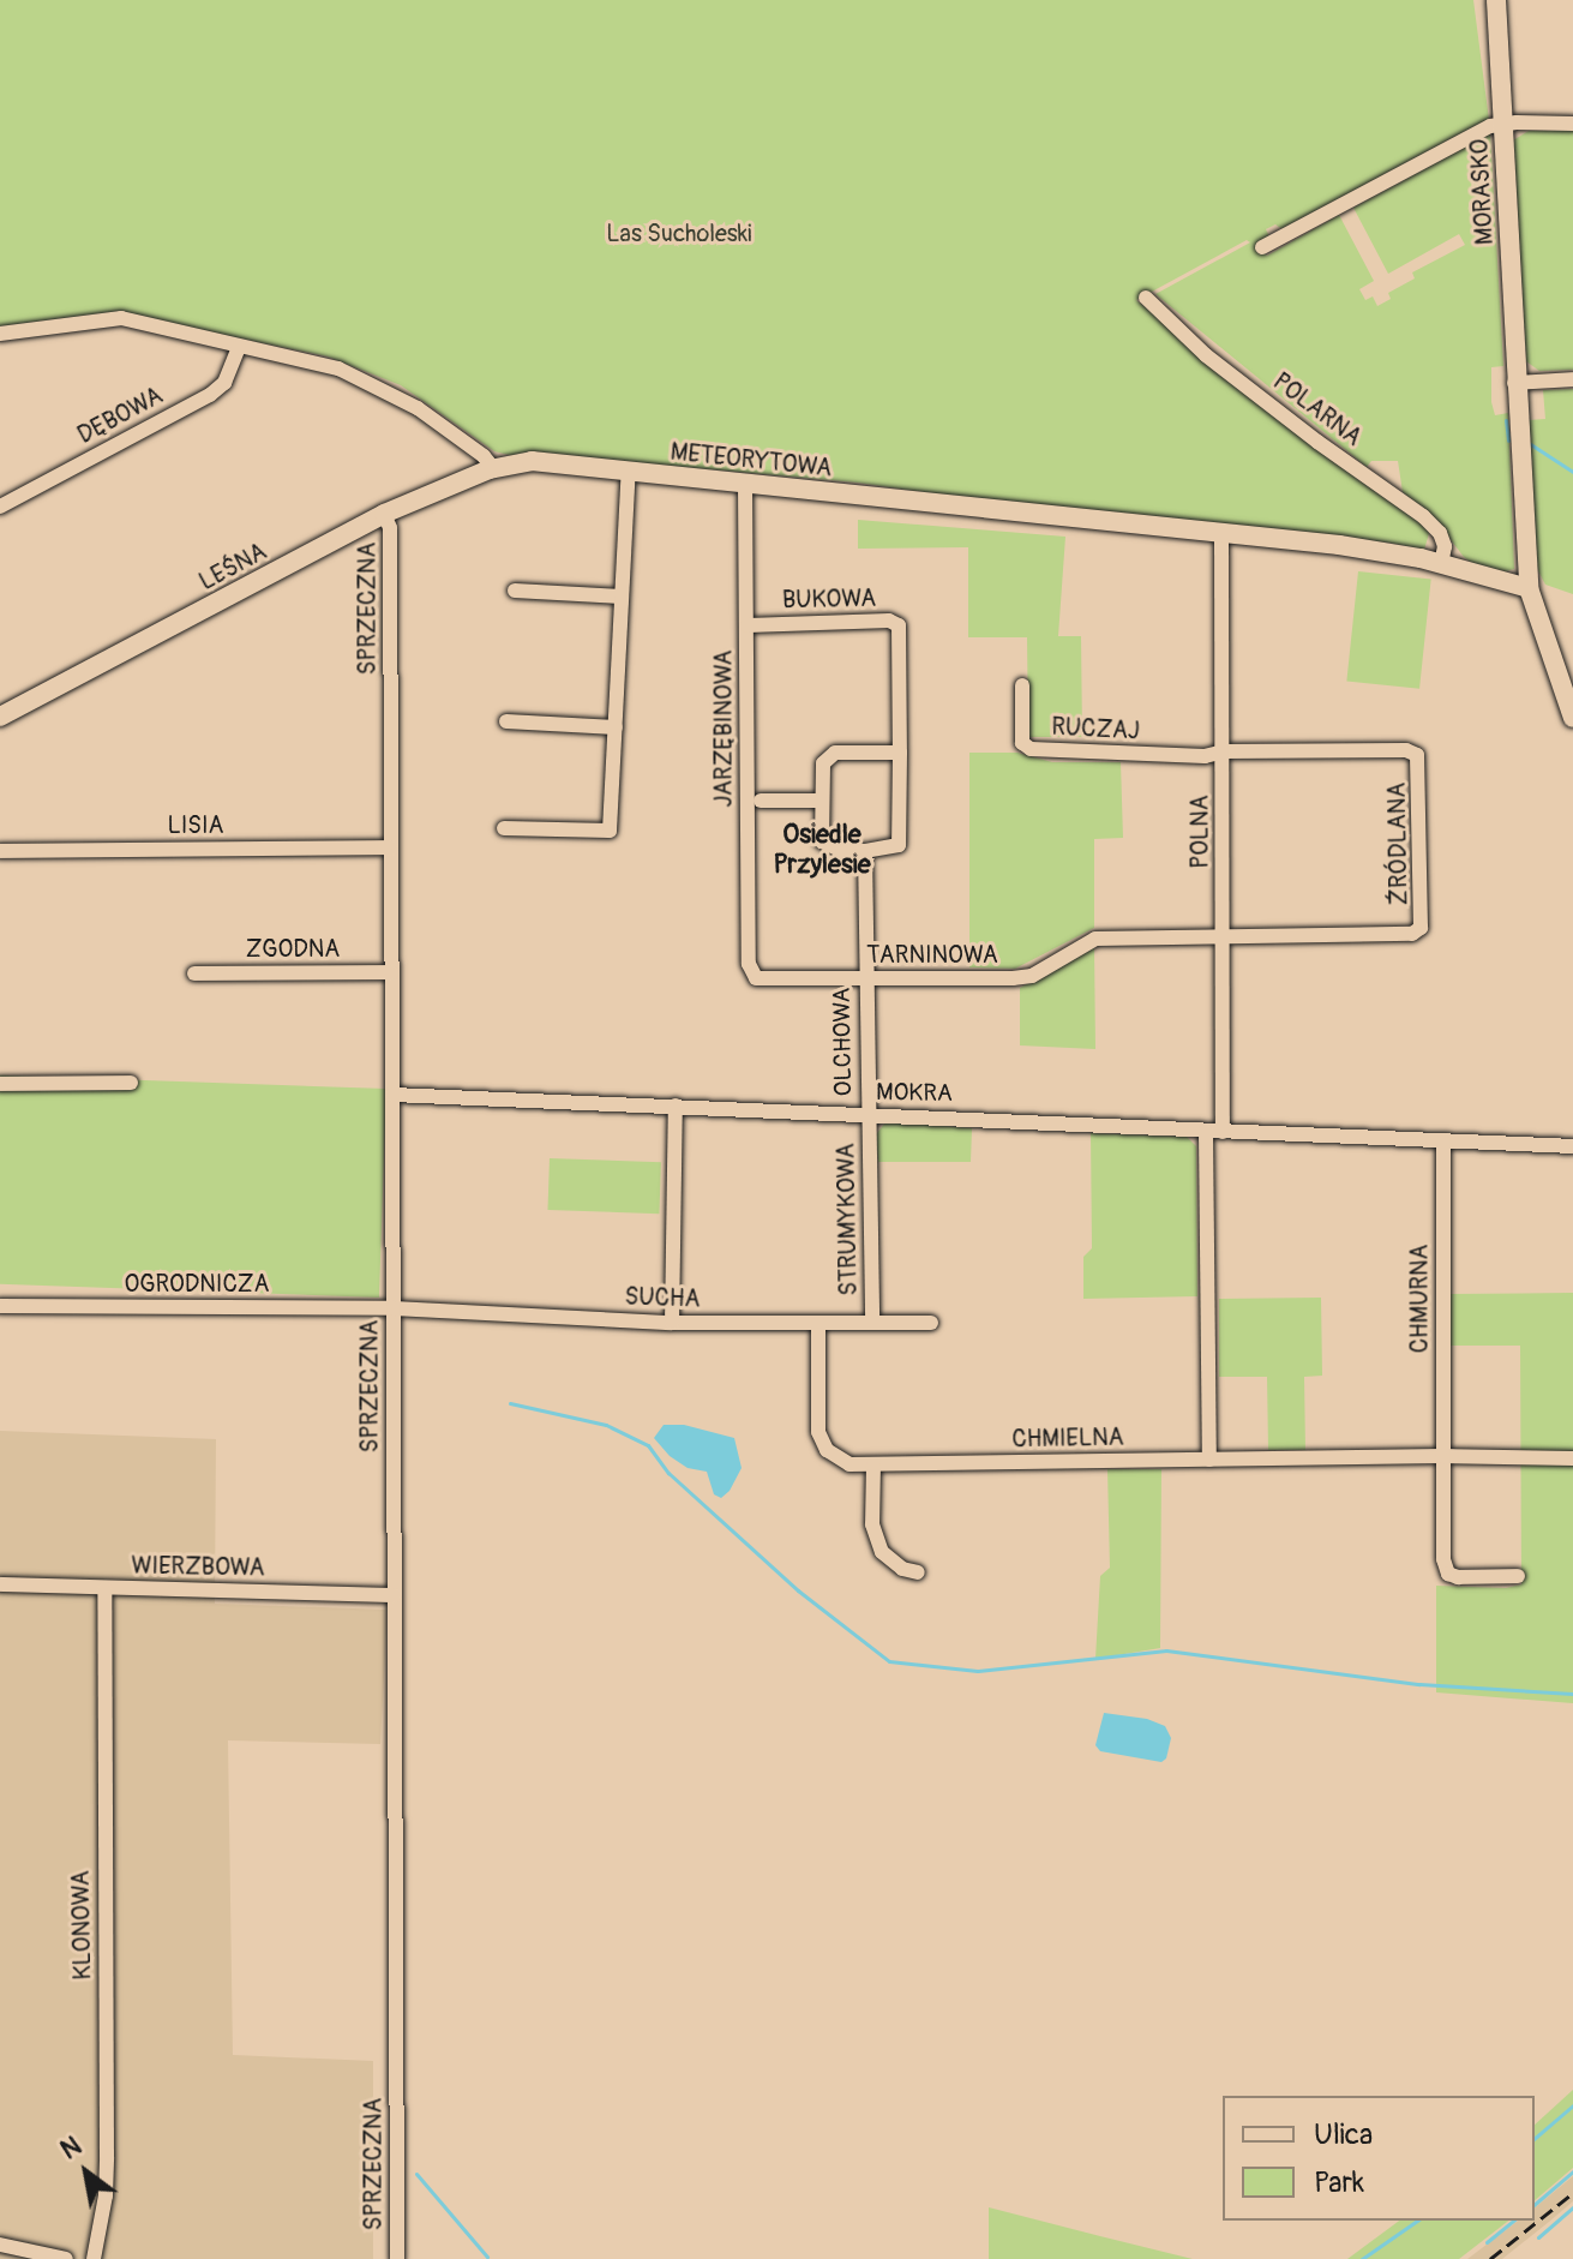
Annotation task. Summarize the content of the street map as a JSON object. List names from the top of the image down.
{
  "streets": {
    "street": [
      "MORASKO",
      "POLARNA",
      "DĘBOWA",
      "METEORYTOWA",
      "LEŚNA",
      "BUKOWA",
      "SPRZECZNA",
      "JARZĘBINOWA",
      "RUCZAJ",
      "LISIA",
      "POLNA",
      "ŹRÓDLANA",
      "ZGODNA",
      "TARNINOWA",
      "OLCHOWA",
      "MOKRA",
      "STRUMYKOWA",
      "OGRODNICZA",
      "SUCHA",
      "CHMURNA",
      "CHMIELNA",
      "WIERZBOWA",
      "KLONOWA"
    ]
  },
  "crossings": [
    ["MORASKO", "METEORYTOWA"],
    ["POLARNA", "METEORYTOWA"],
    ["METEORYTOWA", "LEŚNA"],
    ["METEORYTOWA", "JARZĘBINOWA"],
    ["METEORYTOWA", "POLNA"],
    ["LEŚNA", "SPRZECZNA"],
    ["BUKOWA", "JARZĘBINOWA"],
    ["SPRZECZNA", "LISIA"],
    ["SPRZECZNA", "ZGODNA"],
    ["SPRZECZNA", "MOKRA"],
    ["SPRZECZNA", "OGRODNICZA"],
    ["SPRZECZNA", "SUCHA"],
    ["SPRZECZNA", "WIERZBOWA"],
    ["JARZĘBINOWA", "TARNINOWA"],
    ["RUCZAJ", "POLNA"],
    ["RUCZAJ", "ŹRÓDLANA"],
    ["POLNA", "ŹRÓDLANA"],
    ["POLNA", "TARNINOWA"],
    ["POLNA", "MOKRA"],
    ["ŹRÓDLANA", "TARNINOWA"],
    ["TARNINOWA", "OLCHOWA"],
    ["OLCHOWA", "MOKRA"],
    ["OLCHOWA", "STRUMYKOWA"],
    ["MOKRA", "STRUMYKOWA"],
    ["MOKRA", "CHMURNA"],
    ["STRUMYKOWA", "SUCHA"],
    ["OGRODNICZA", "SUCHA"],
    ["SUCHA", "CHMIELNA"],
    ["CHMURNA", "CHMIELNA"],
    ["WIERZBOWA", "KLONOWA"]
  ],
  "districts": ["Osiedle Przylesie"],
  "parks": ["Las Sucholeski"],
  "legend": ["Ulica", "Park"],
  "north": "top left"
}
